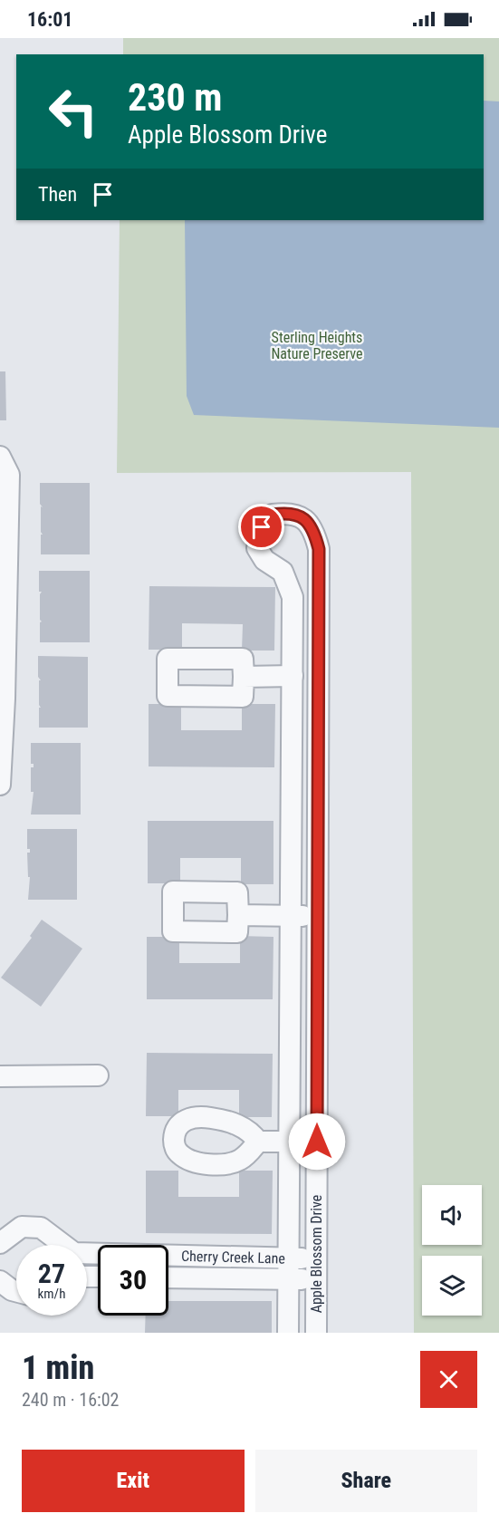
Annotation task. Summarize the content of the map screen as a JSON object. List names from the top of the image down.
{
  "streets": {
    "street": ["Apple Blossom Drive", "Cherry Creek Lane"]
  },
  "crossings": [
    ["Apple Blossom Drive", "Cherry Creek Lane"]
  ],
  "parks": ["Sterling Heights Nature Preserve"],
  "page": {
    "status": "16:01",
    "turn": ["230 m", "Apple Blossom Drive"],
    "then": "Then",
    "speed": "27 km/h",
    "limit": "30",
    "heading": ["1 min", "240 m · 16:02"],
    "buttons": ["Exit", "Share"]
  }
}
